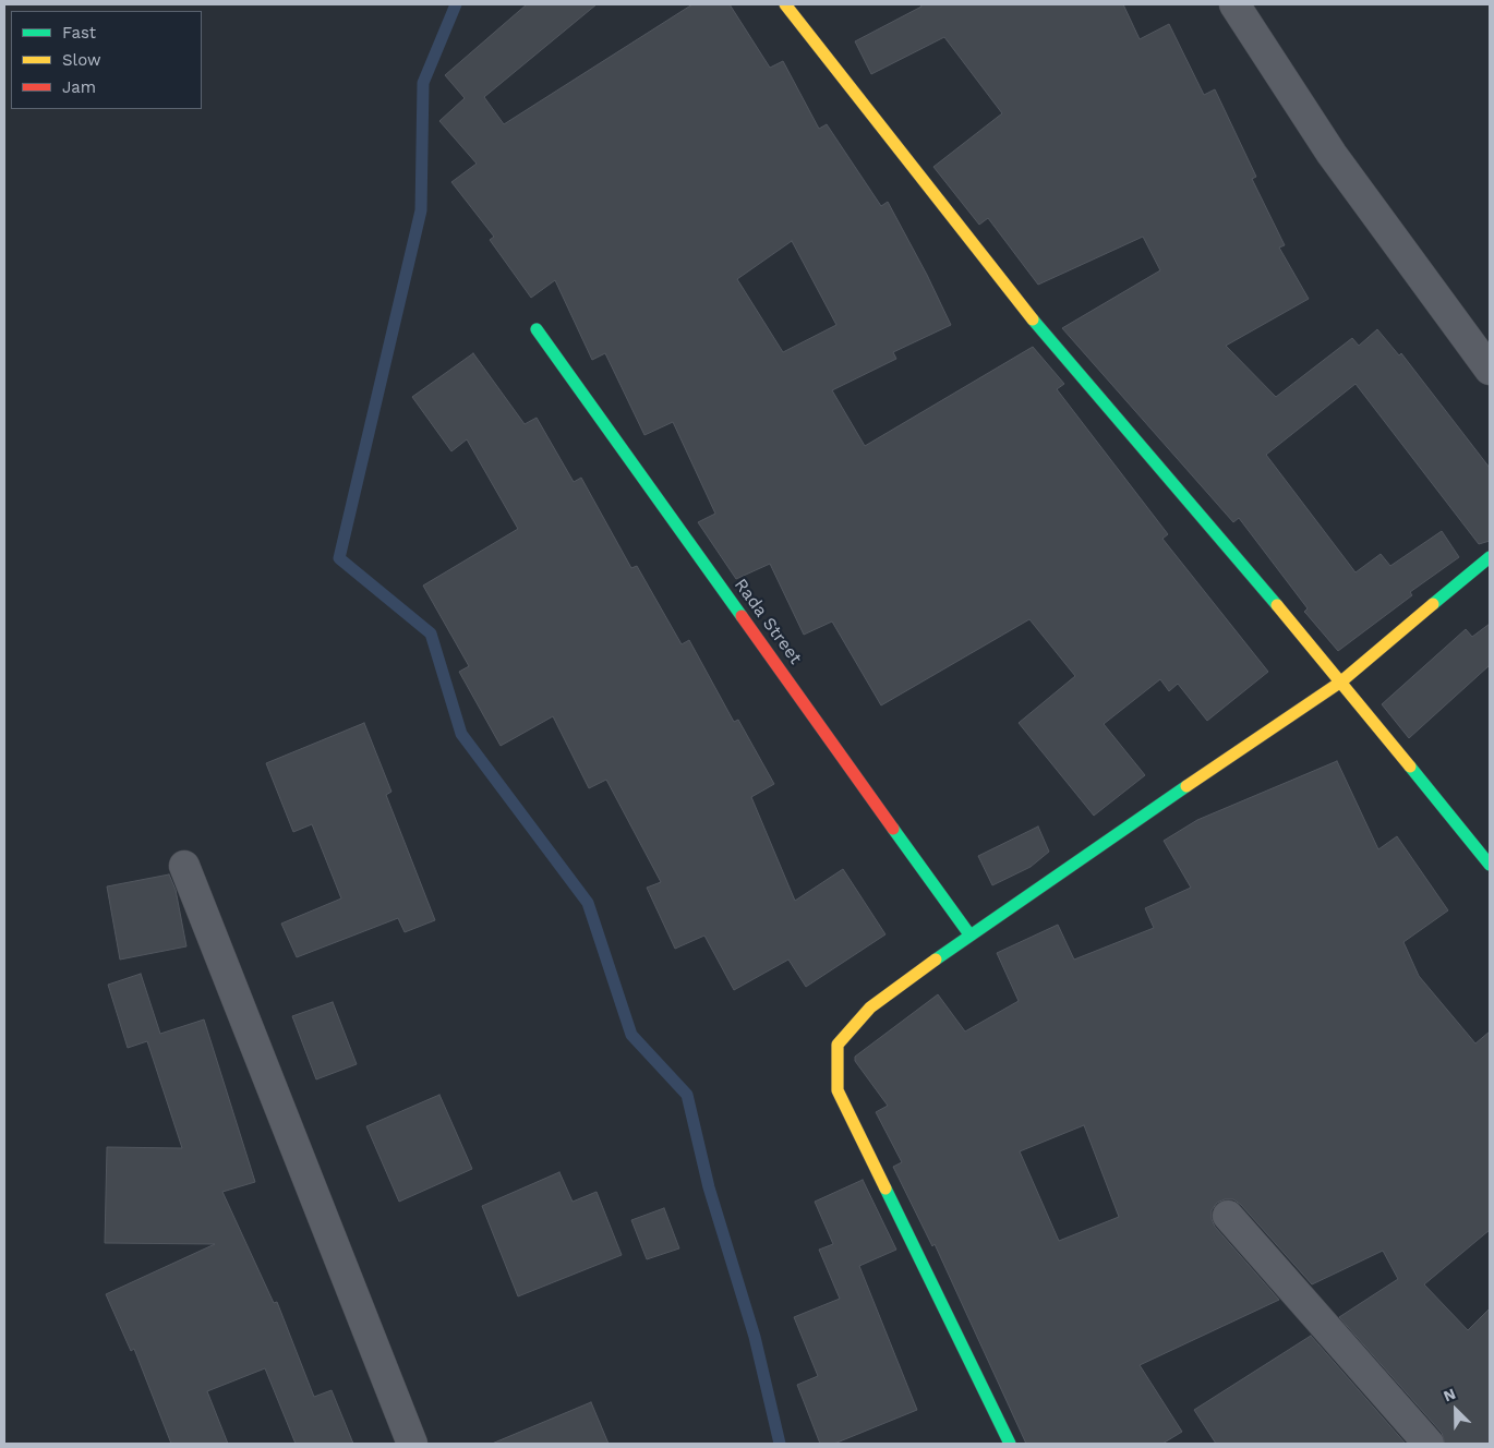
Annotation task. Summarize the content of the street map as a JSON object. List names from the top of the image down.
{
  "streets": {
    "street": ["Rada Street"]
  },
  "legend": ["Fast", "Slow", "Jam"],
  "north": "top left"
}
